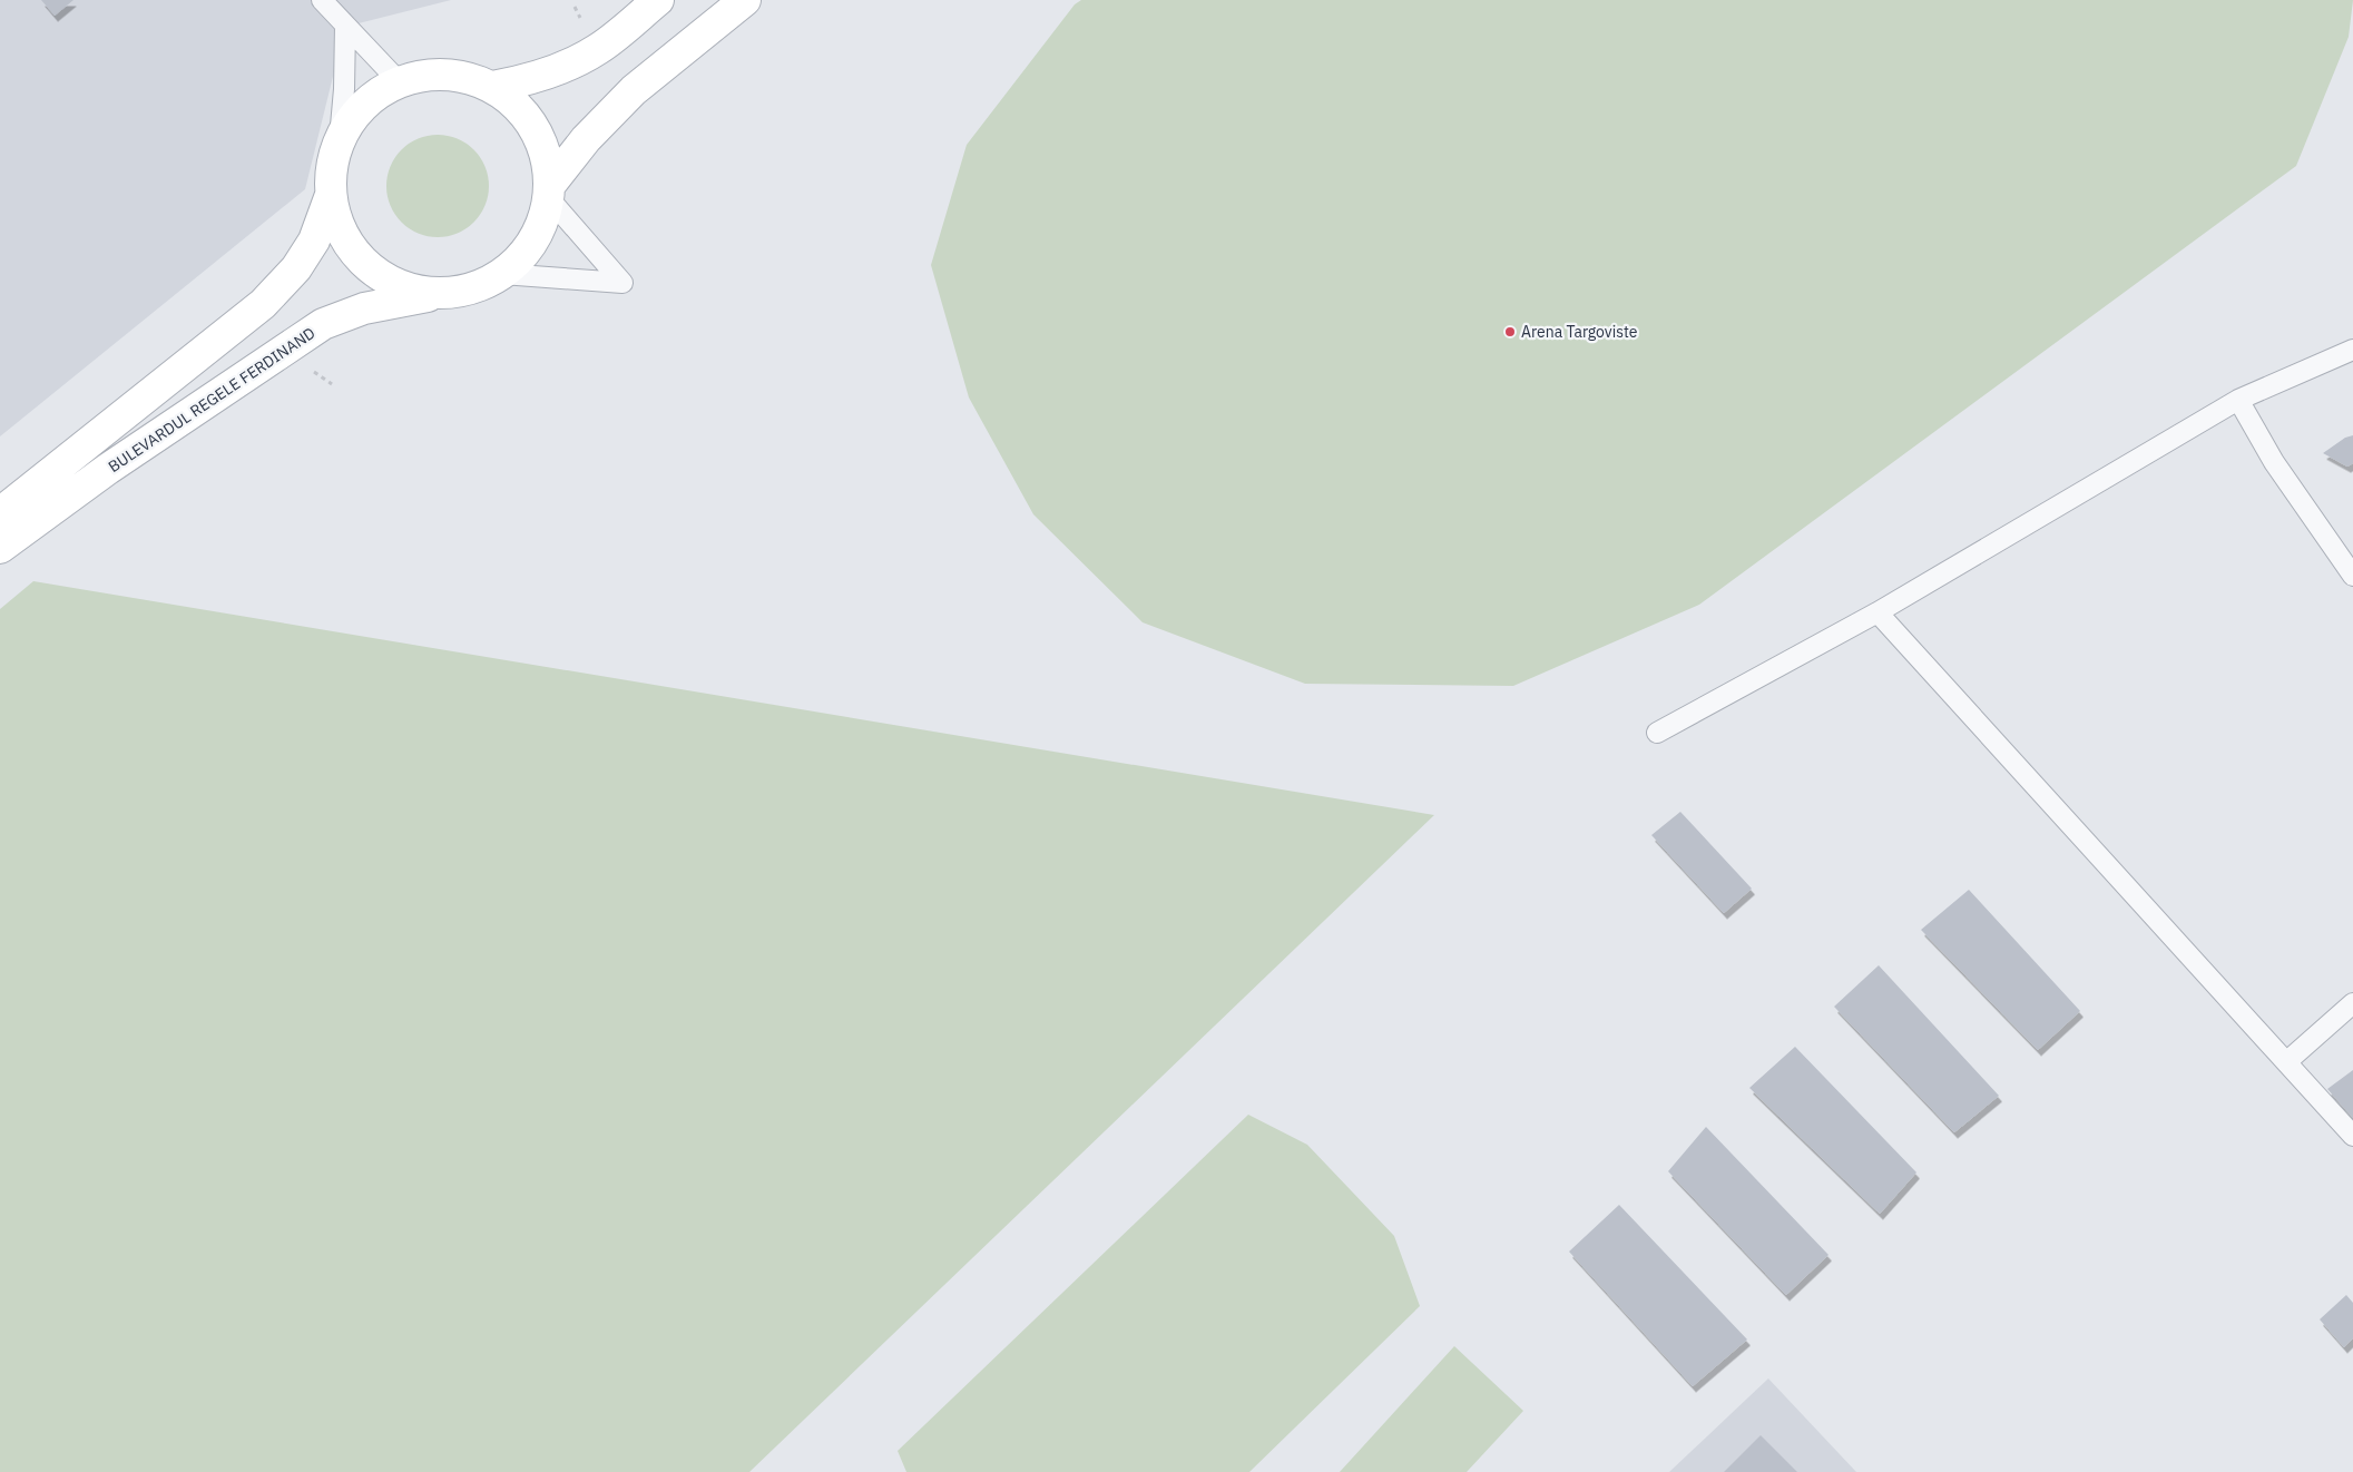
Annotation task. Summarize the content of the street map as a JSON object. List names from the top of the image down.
{
  "streets": {
    "main road": ["BULEVARDUL REGELE FERDINAND"]
  },
  "places": ["Arena Targoviste"]
}
